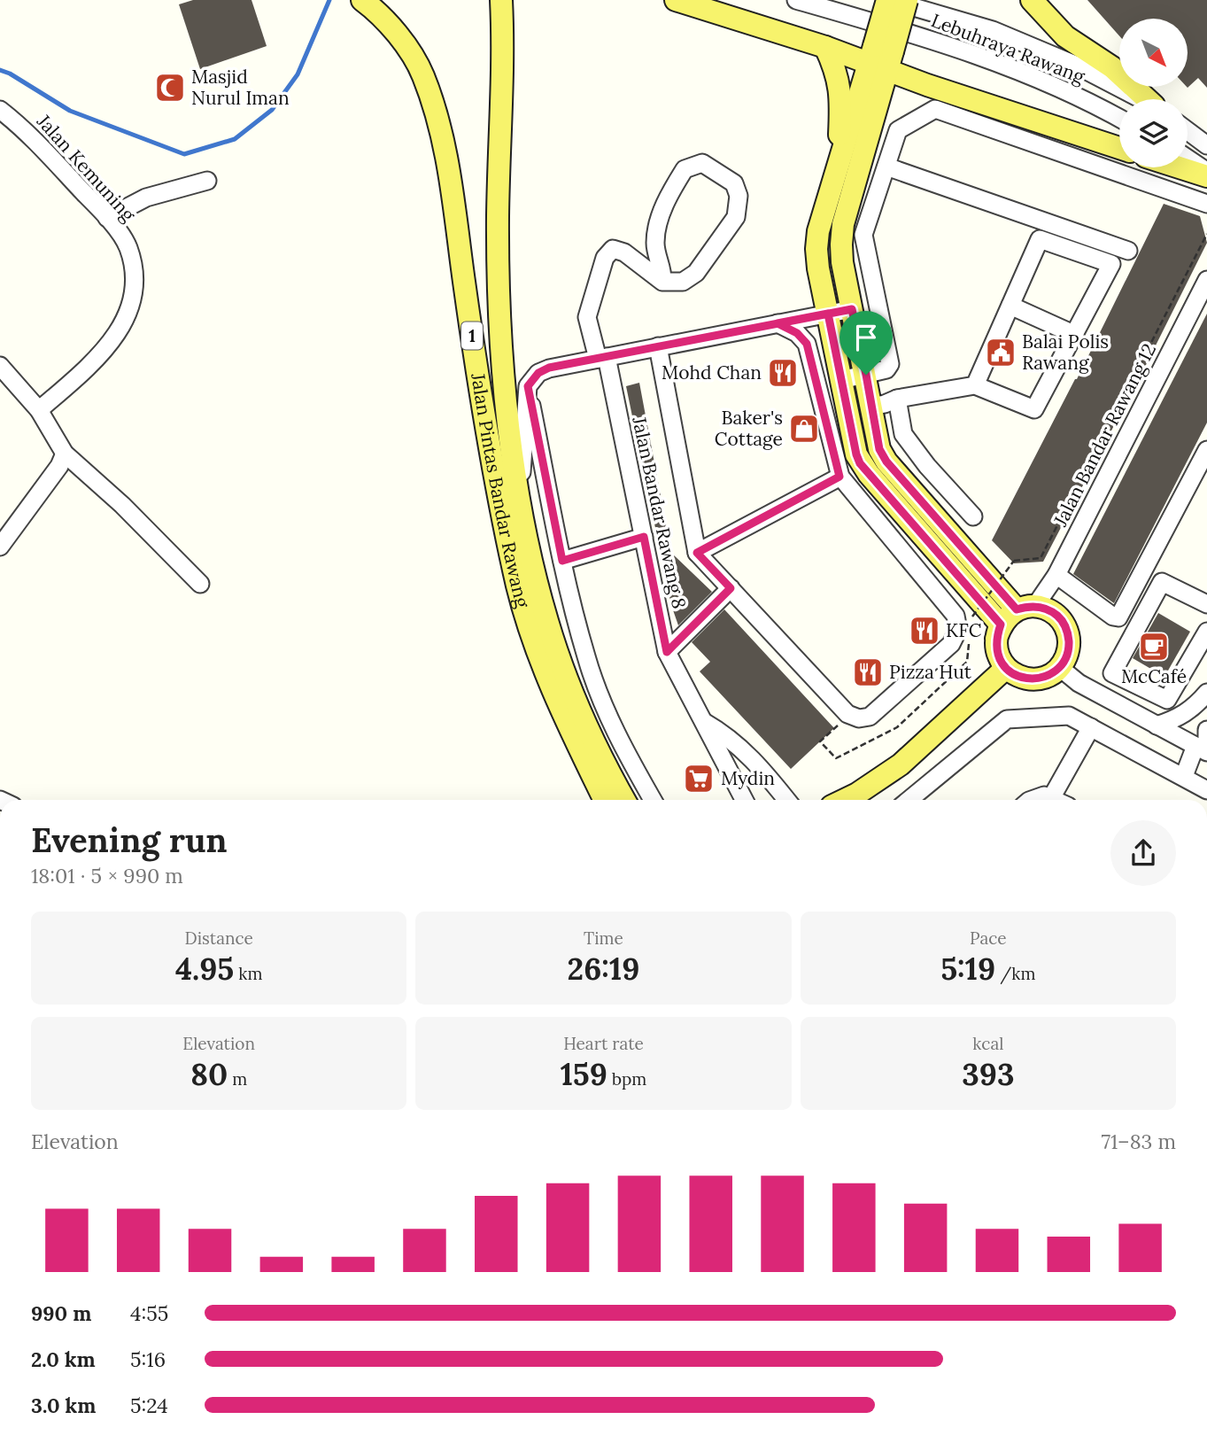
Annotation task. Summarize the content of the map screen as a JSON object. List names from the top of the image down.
{
  "streets": {
    "main road": ["1", "Jalan Pintas Bandar Rawang"],
    "street": [
      "Lebuhraya Rawang",
      "Jalan Kemuning",
      "Jalan Bandar Rawang 12",
      "Jalan Bandar Rawang 8"
    ]
  },
  "places": {
    "mosque": ["Masjid Nurul Iman"],
    "public building": ["Balai Polis Rawang"],
    "restaurant": ["Mohd Chan", "KFC", "Pizza Hut"],
    "shop": ["Baker's Cottage"],
    "cafe": ["McCafé"],
    "supermarket": ["Mydin"]
  },
  "north": "bottom right",
  "page": {
    "heading": ["Evening run", "18:01 · 5 × 990 m"],
    "stats": [
      ["Distance", "4.95 km"],
      ["Time", "26:19"],
      ["Pace", "5:19 /km"],
      ["Elevation", "80 m"],
      ["Heart rate", "159 bpm"],
      ["kcal", "393"]
    ],
    "chart": ["Elevation", "71–83 m"],
    "list": [
      {
        "name": "990 m",
        "note": "4:55"
      },
      {
        "name": "2.0 km",
        "note": "5:16"
      },
      {
        "name": "3.0 km",
        "note": "5:24"
      }
    ]
  }
}
